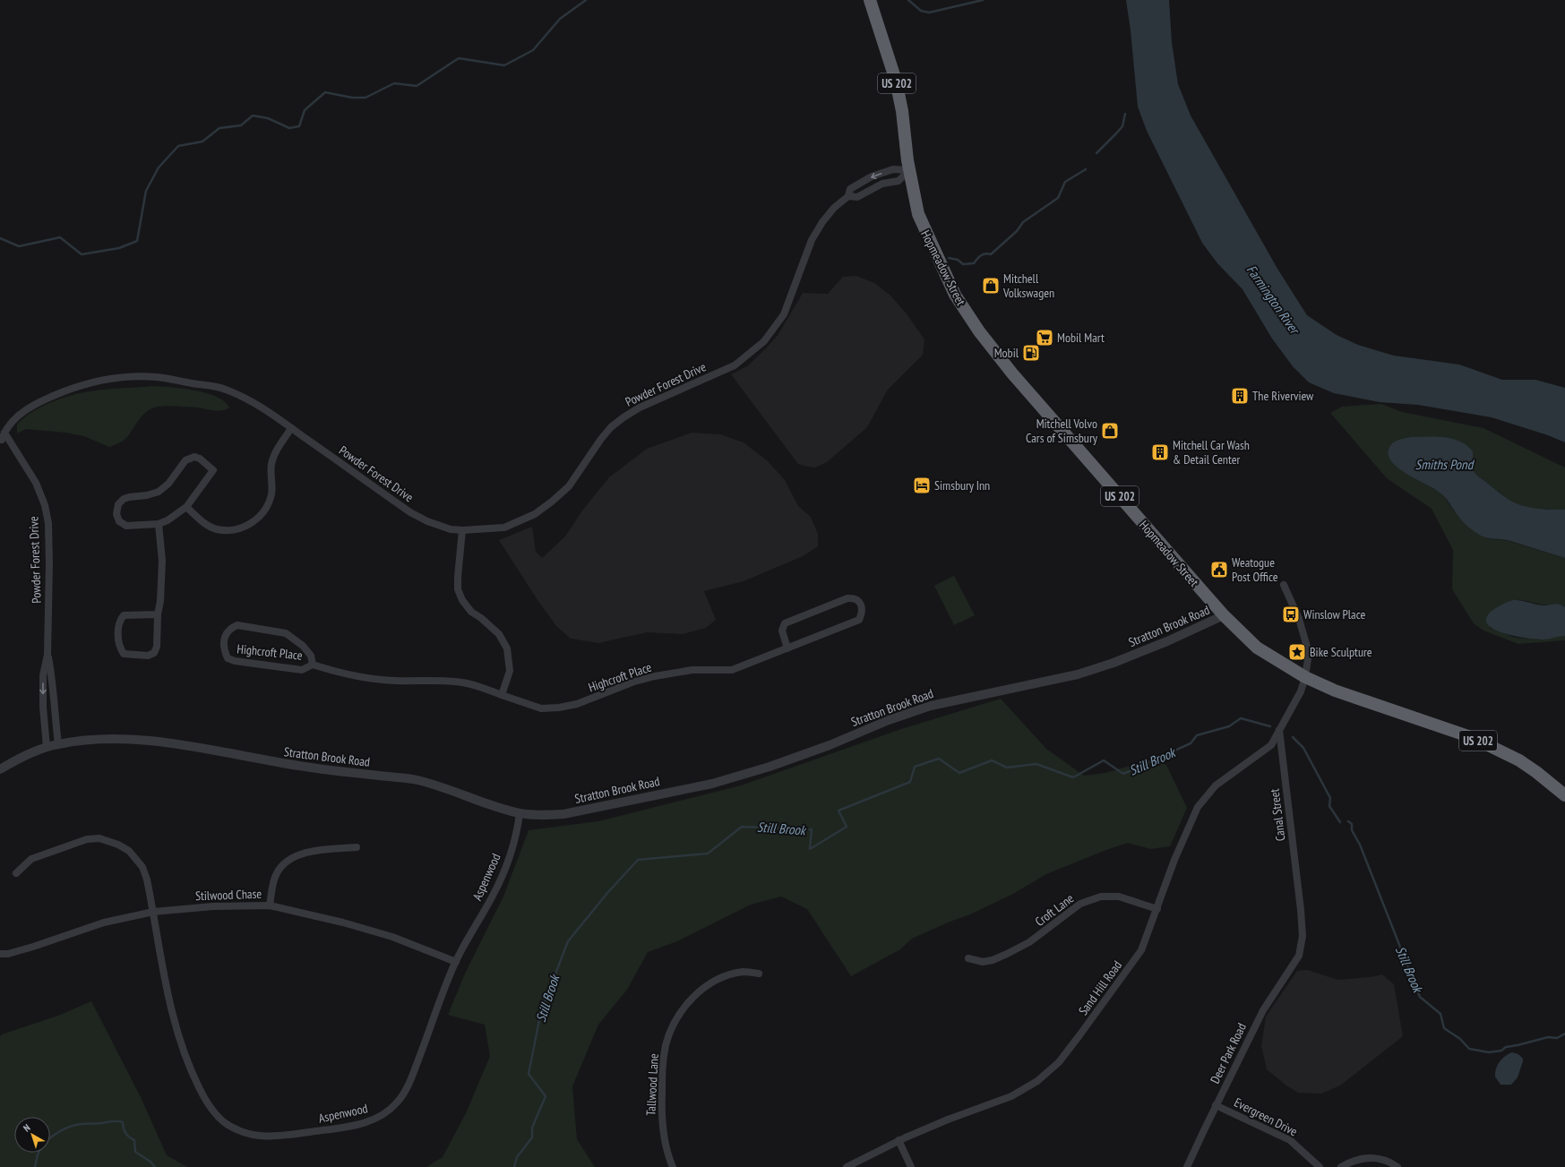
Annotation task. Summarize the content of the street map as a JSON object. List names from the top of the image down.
{
  "streets": {
    "highway": ["US 202", "Hopmeadow Street"],
    "street": [
      "Powder Forest Drive",
      "Stratton Brook Road",
      "Highcroft Place",
      "Canal Street",
      "Aspenwood",
      "Stilwood Chase",
      "Croft Lane",
      "Sand Hill Road",
      "Deer Park Road",
      "Tallwood Lane",
      "Evergreen Drive"
    ]
  },
  "crossings": [
    ["Hopmeadow Street", "Powder Forest Drive"],
    ["Hopmeadow Street", "Stratton Brook Road"],
    ["Powder Forest Drive", "Stratton Brook Road"],
    ["Stratton Brook Road", "Aspenwood"],
    ["Canal Street", "Sand Hill Road"],
    ["Canal Street", "Deer Park Road"],
    ["Aspenwood", "Stilwood Chase"],
    ["Croft Lane", "Sand Hill Road"],
    ["Deer Park Road", "Evergreen Drive"]
  ],
  "water": ["Farmington River", "Smiths Pond", "Still Brook"],
  "places": {
    "shop": ["Mitchell Volkswagen", "Mitchell Volvo Cars of Simsbury"],
    "supermarket": ["Mobil Mart"],
    "fuel station": ["Mobil"],
    "building": ["The Riverview", "Mitchell Car Wash & Detail Center"],
    "hotel": ["Simsbury Inn"],
    "public building": ["Weatogue Post Office"],
    "bus stop": ["Winslow Place"],
    "place": ["Bike Sculpture"]
  },
  "north": "top left"
}
